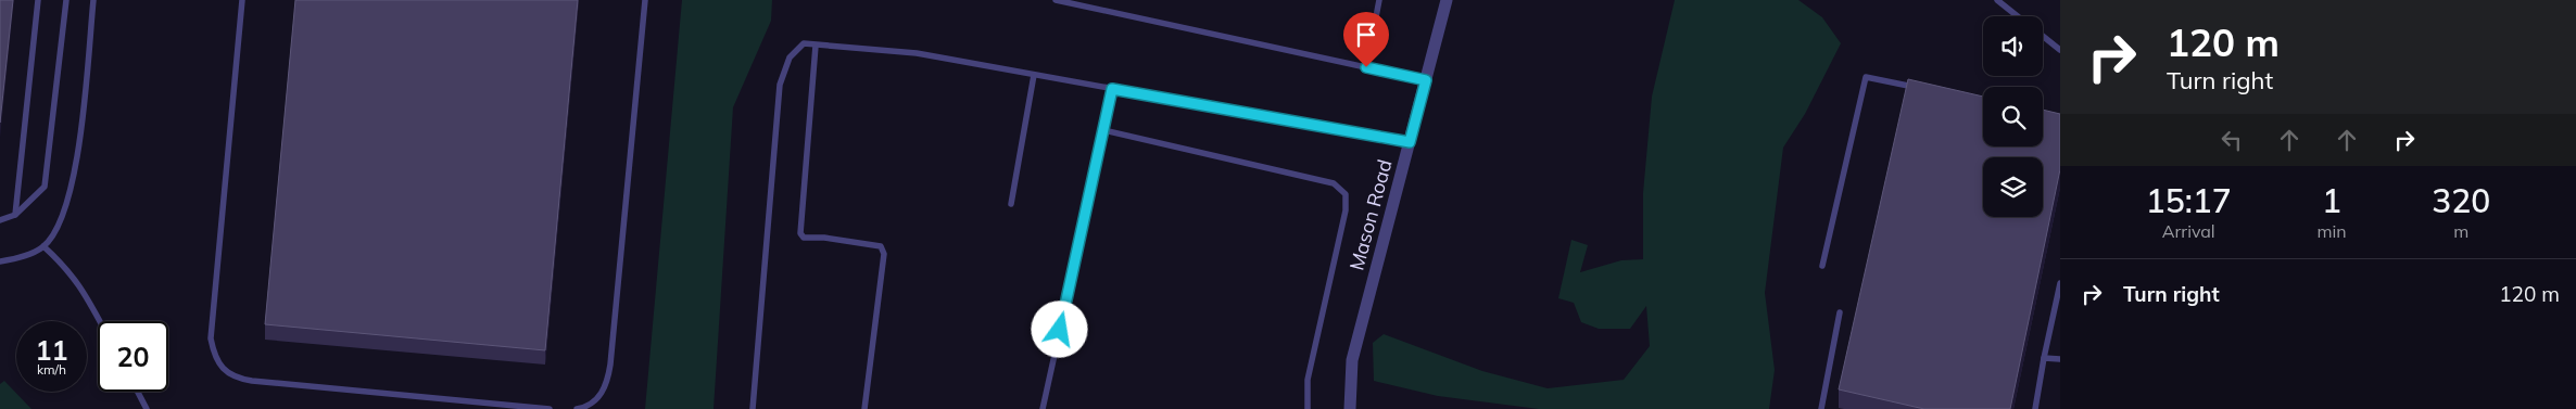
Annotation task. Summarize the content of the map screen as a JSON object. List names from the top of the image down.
{
  "streets": {
    "street": ["Mason Road"]
  },
  "page": {
    "turn": ["120 m", "Turn right"],
    "eta": [
      "15:17",
      "Arrival",
      "1",
      "min",
      "320",
      "m"
    ],
    "list": [
      {
        "name": "Turn right",
        "value": "120 m"
      }
    ],
    "speed": "11 km/h",
    "limit": "20"
  }
}
